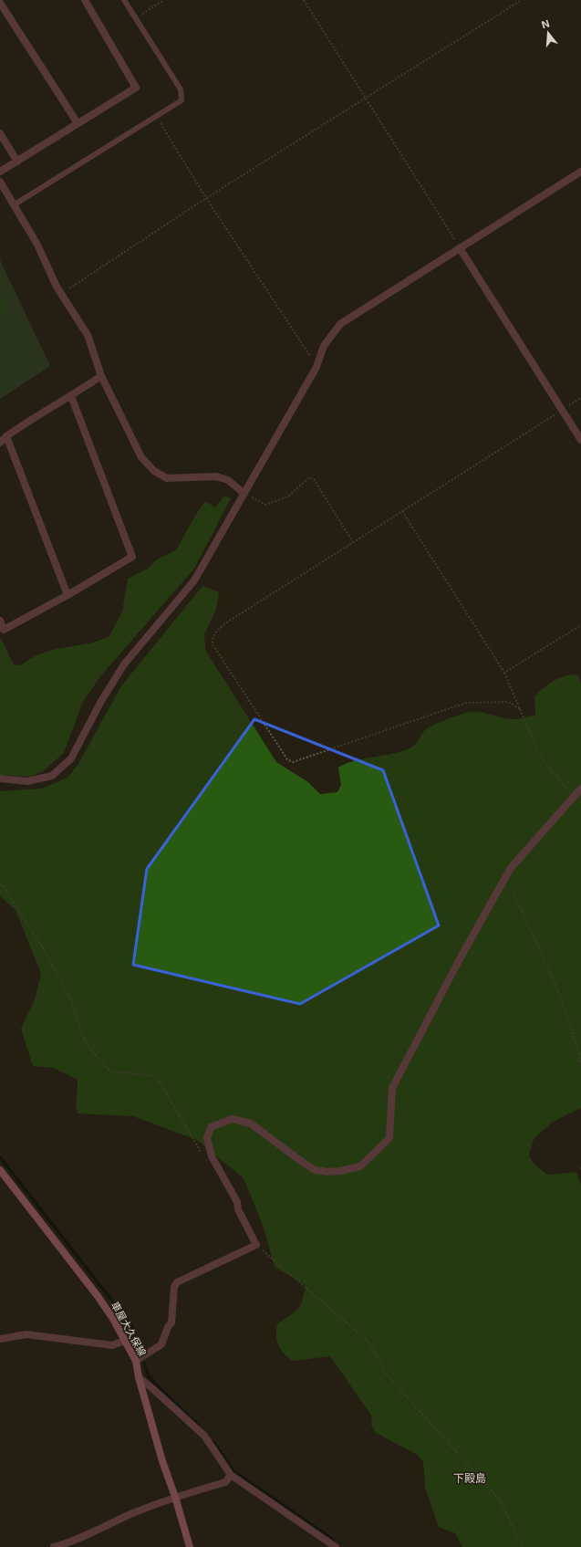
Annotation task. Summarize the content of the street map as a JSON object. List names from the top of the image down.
{
  "streets": {
    "main road": ["車屋大久保線"]
  },
  "districts": ["下殿島"],
  "north": "top"
}
